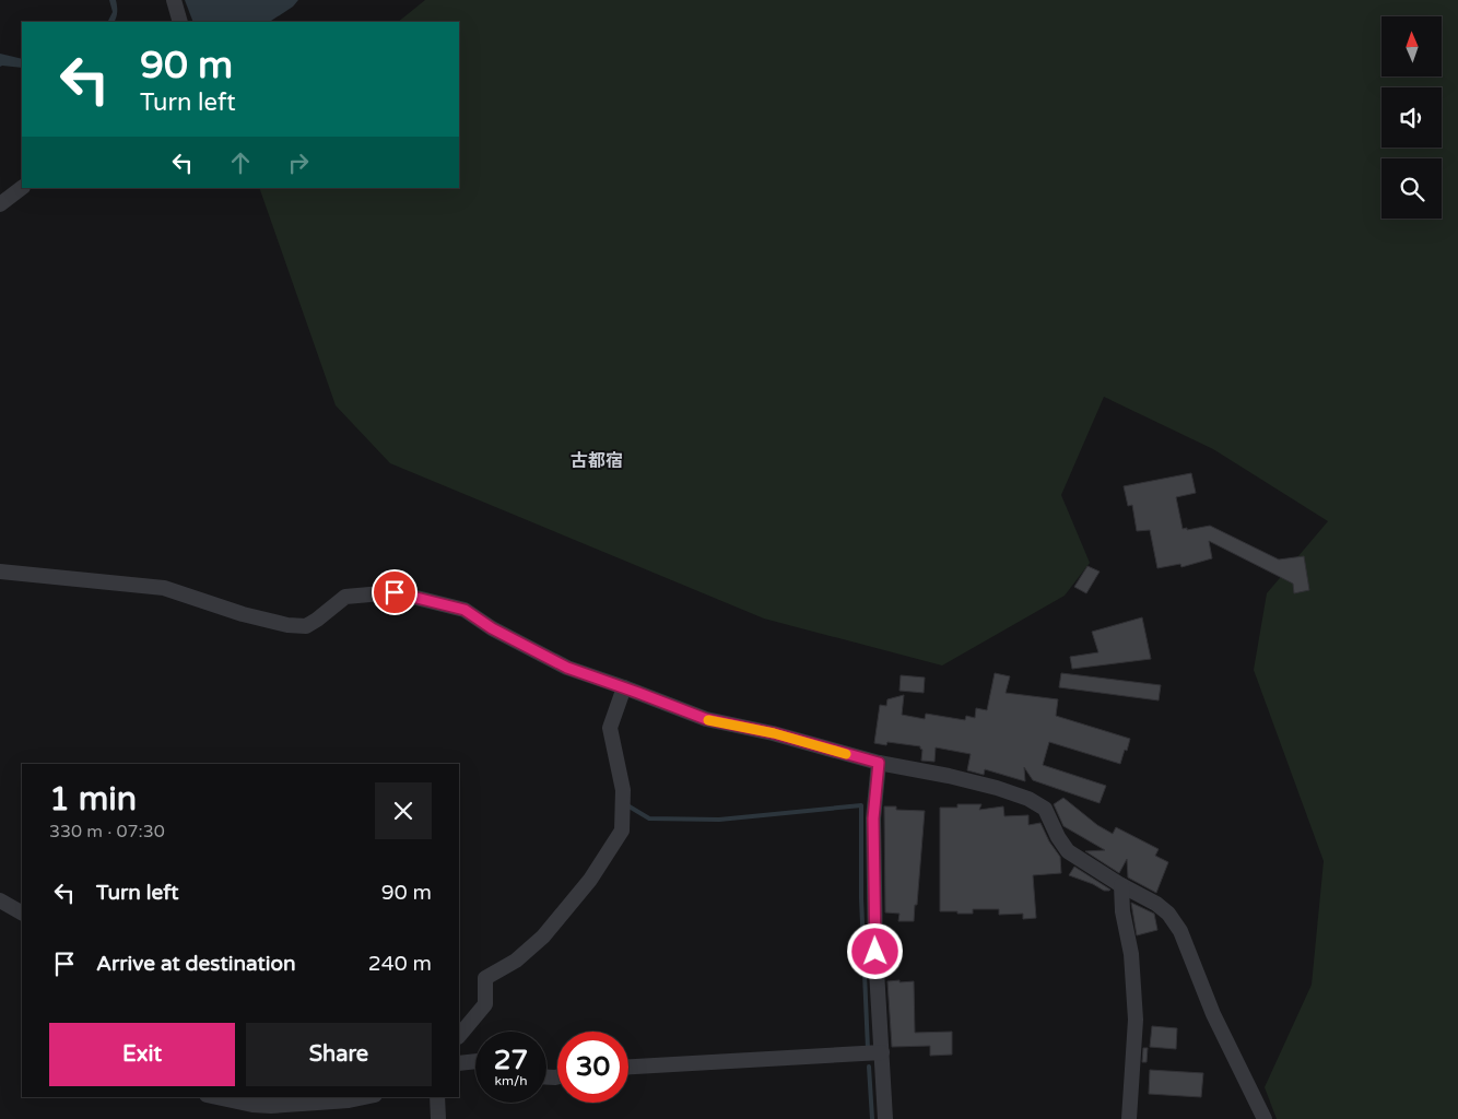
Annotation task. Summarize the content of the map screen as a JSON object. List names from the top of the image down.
{
  "districts": ["古都宿"],
  "north": "top",
  "page": {
    "turn": ["90 m", "Turn left"],
    "heading": ["1 min", "330 m · 07:30"],
    "list": [
      {
        "name": "Turn left",
        "value": "90 m"
      },
      {
        "name": "Arrive at destination",
        "value": "240 m"
      }
    ],
    "buttons": ["Exit", "Share"],
    "speed": "27 km/h",
    "limit": "30"
  }
}
